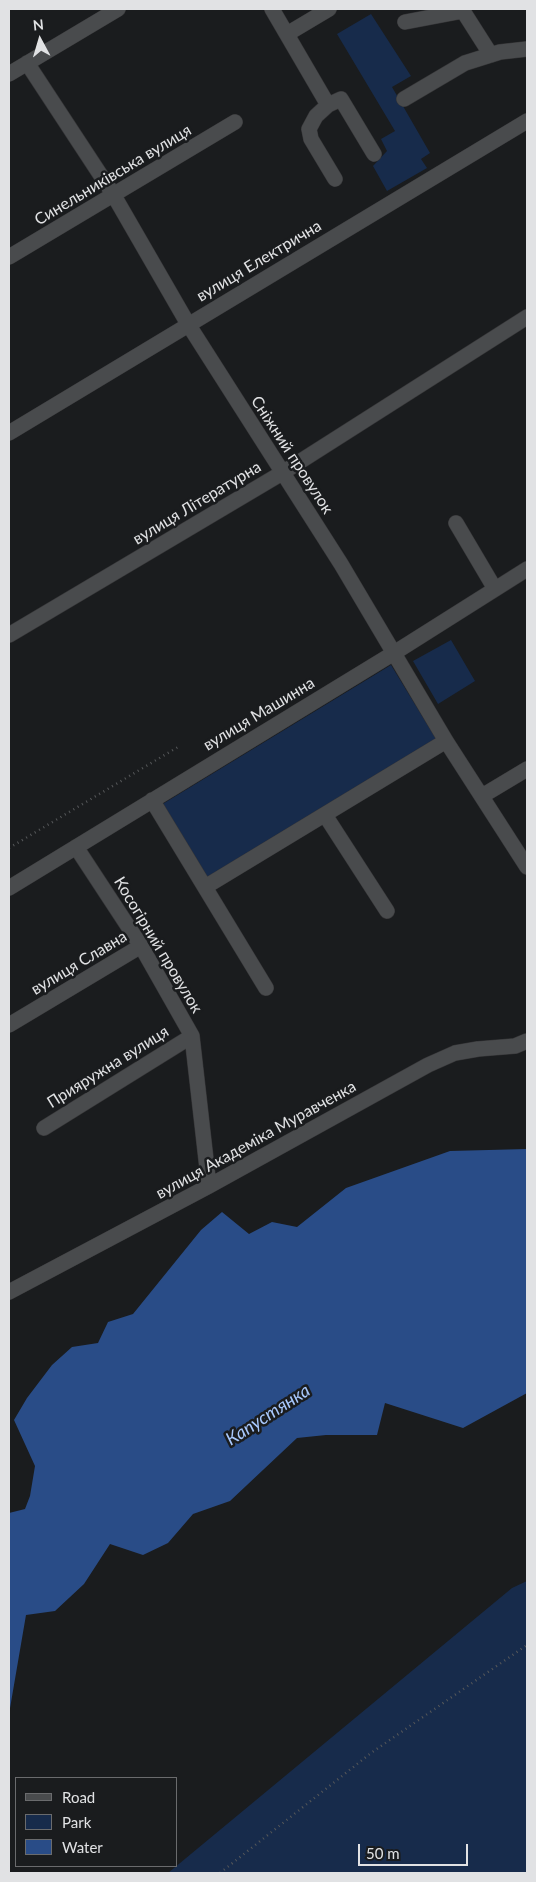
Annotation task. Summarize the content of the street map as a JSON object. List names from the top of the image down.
{
  "streets": {
    "street": [
      "Синельниківська вулиця",
      "вулиця Електрична",
      "Сніжний провулок",
      "вулиця Літературна",
      "вулиця Машинна",
      "Косогірний провулок",
      "вулиця Славна",
      "Прияружна вулиця",
      "вулиця Академіка Муравченка"
    ]
  },
  "crossings": [
    ["Синельниківська вулиця", "Сніжний провулок"],
    ["вулиця Електрична", "Сніжний провулок"],
    ["Сніжний провулок", "вулиця Літературна"],
    ["Сніжний провулок", "вулиця Машинна"],
    ["вулиця Машинна", "Косогірний провулок"],
    ["Косогірний провулок", "вулиця Славна"],
    ["Косогірний провулок", "Прияружна вулиця"],
    ["Косогірний провулок", "вулиця Академіка Муравченка"]
  ],
  "water": ["Капустянка"],
  "legend": ["Road", "Park", "Water"],
  "scale_bar": "50 m",
  "north": "top"
}
